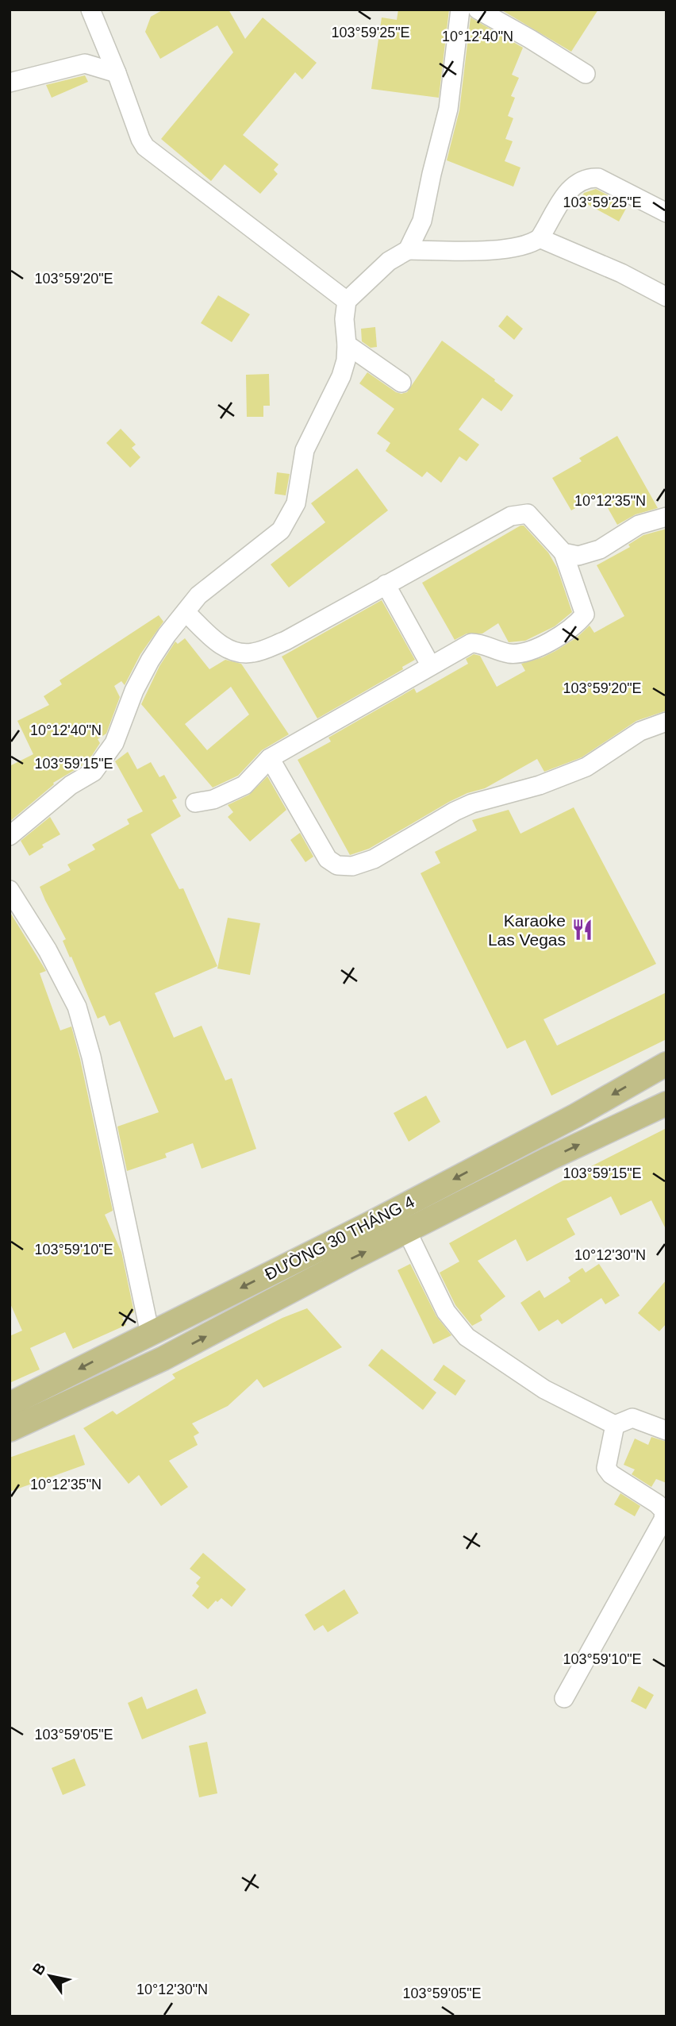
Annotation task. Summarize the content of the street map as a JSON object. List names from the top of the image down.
{
  "streets": {
    "main road": ["ĐƯỜNG 30 THÁNG 4"]
  },
  "places": {
    "restaurant": ["Karaoke Las Vegas"]
  },
  "north": "top left",
  "coordinates": [
    "103°59'25\"E",
    "10°12'40\"N",
    "103°59'20\"E",
    "10°12'35\"N",
    "103°59'15\"E",
    "103°59'10\"E",
    "10°12'30\"N",
    "103°59'05\"E"
  ]
}
